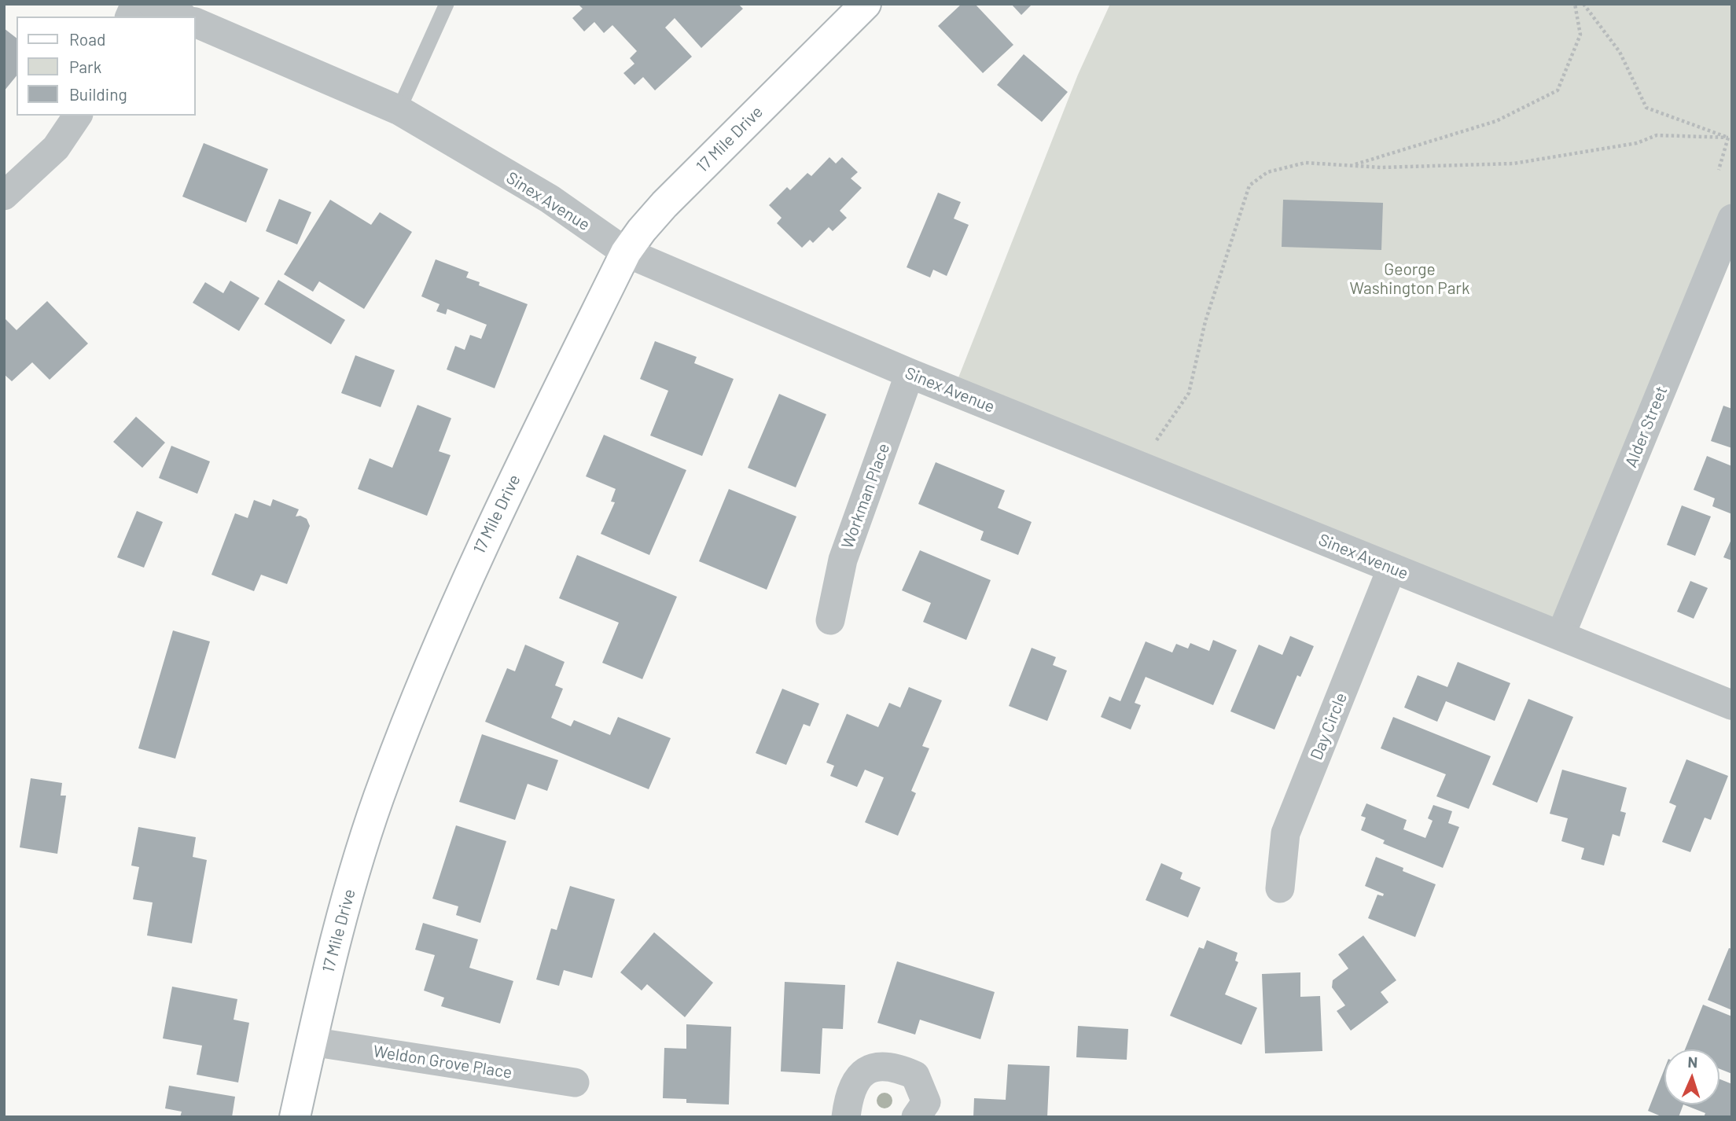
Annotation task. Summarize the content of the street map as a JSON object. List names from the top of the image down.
{
  "streets": {
    "main road": ["17 Mile Drive"],
    "street": [
      "Sinex Avenue",
      "Alder Street",
      "Workman Place",
      "Day Circle",
      "Weldon Grove Place"
    ]
  },
  "crossings": [
    ["17 Mile Drive", "Sinex Avenue"],
    ["17 Mile Drive", "Weldon Grove Place"],
    ["Sinex Avenue", "Alder Street"],
    ["Sinex Avenue", "Workman Place"],
    ["Sinex Avenue", "Day Circle"]
  ],
  "parks": ["George Washington Park"],
  "legend": ["Road", "Park", "Building"],
  "north": "top"
}
